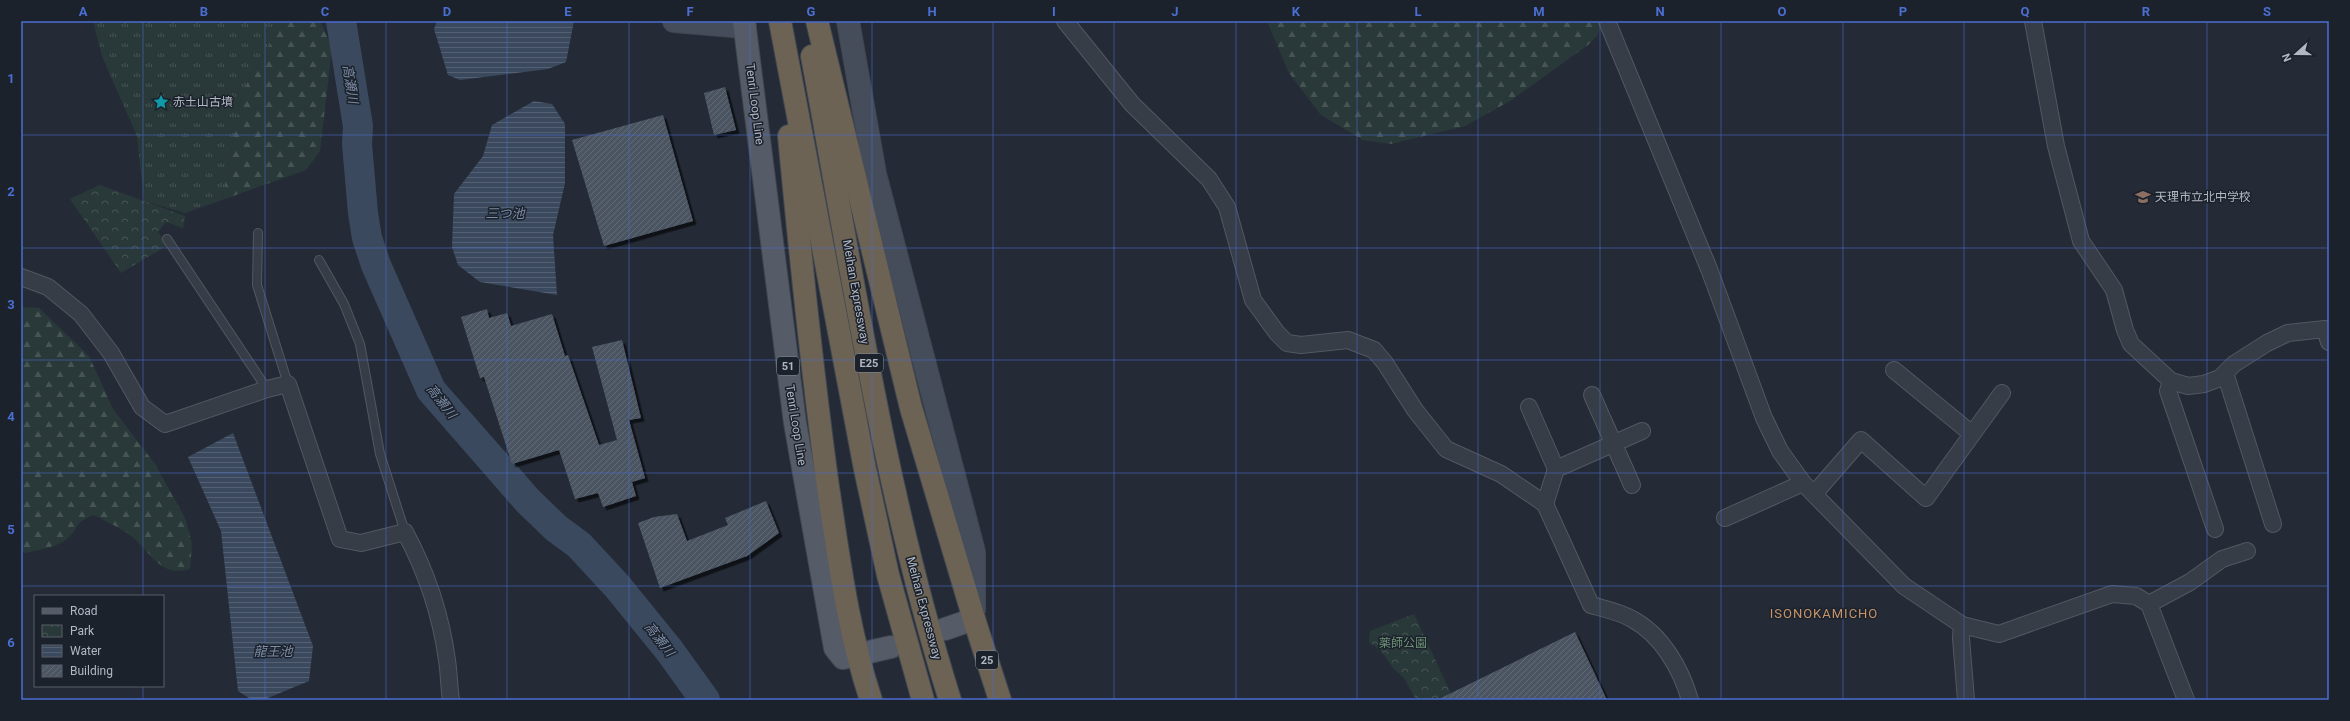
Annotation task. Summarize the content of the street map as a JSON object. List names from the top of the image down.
{
  "streets": {
    "highway": ["Meihan Expressway", "E25", "25"],
    "main road": ["Tenri Loop Line", "51"]
  },
  "crossings": [
    ["E25", "25"]
  ],
  "districts": ["ISONOKAMICHO"],
  "water": ["高瀬川", "三つ池", "龍王池"],
  "parks": ["薬師公園"],
  "places": {
    "place": ["赤土山古墳"],
    "school or university": ["天理市立北中学校"]
  },
  "legend": [
    "Road",
    "Park",
    "Water",
    "Building"
  ],
  "north": "left",
  "grid": {
    "columns": [
      "A",
      "B",
      "C",
      "D",
      "E",
      "F",
      "G",
      "H",
      "I",
      "J",
      "K",
      "L",
      "M",
      "N",
      "O",
      "P",
      "Q",
      "R",
      "S"
    ],
    "rows": [
      "1",
      "2",
      "3",
      "4",
      "5",
      "6"
    ]
  }
}
